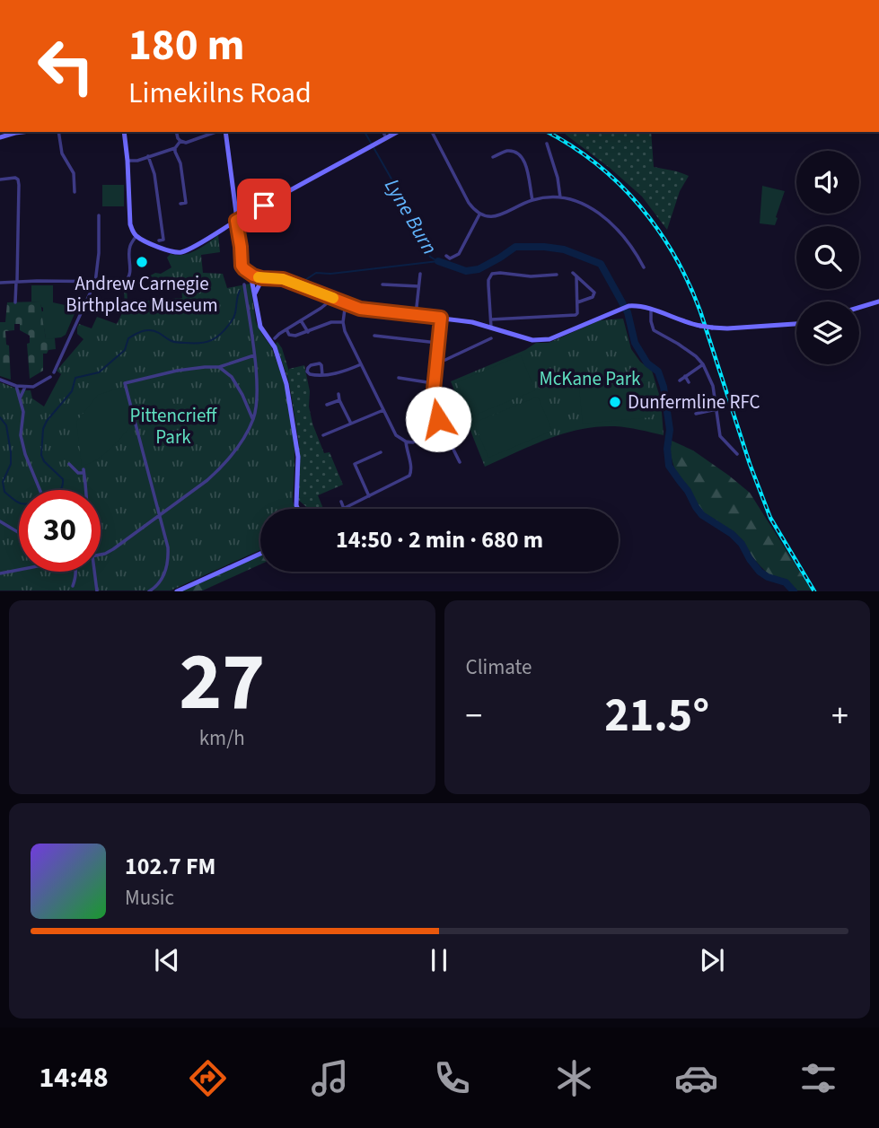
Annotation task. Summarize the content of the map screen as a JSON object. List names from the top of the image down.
{
  "water": ["Lyne Burn"],
  "parks": ["McKane Park", "Pittencrieff Park"],
  "places": ["Andrew Carnegie Birthplace Museum", "Dunfermline RFC"],
  "page": {
    "turn": ["180 m", "Limekilns Road"],
    "limit": "30",
    "trip": "14:50 · 2 min · 680 m",
    "tile": [
      ["27", "km/h"],
      "Climate"
    ],
    "heat": ["−", "21.5°", "+"],
    "song": ["102.7 FM", "Music"],
    "tabs": "14:48"
  }
}
